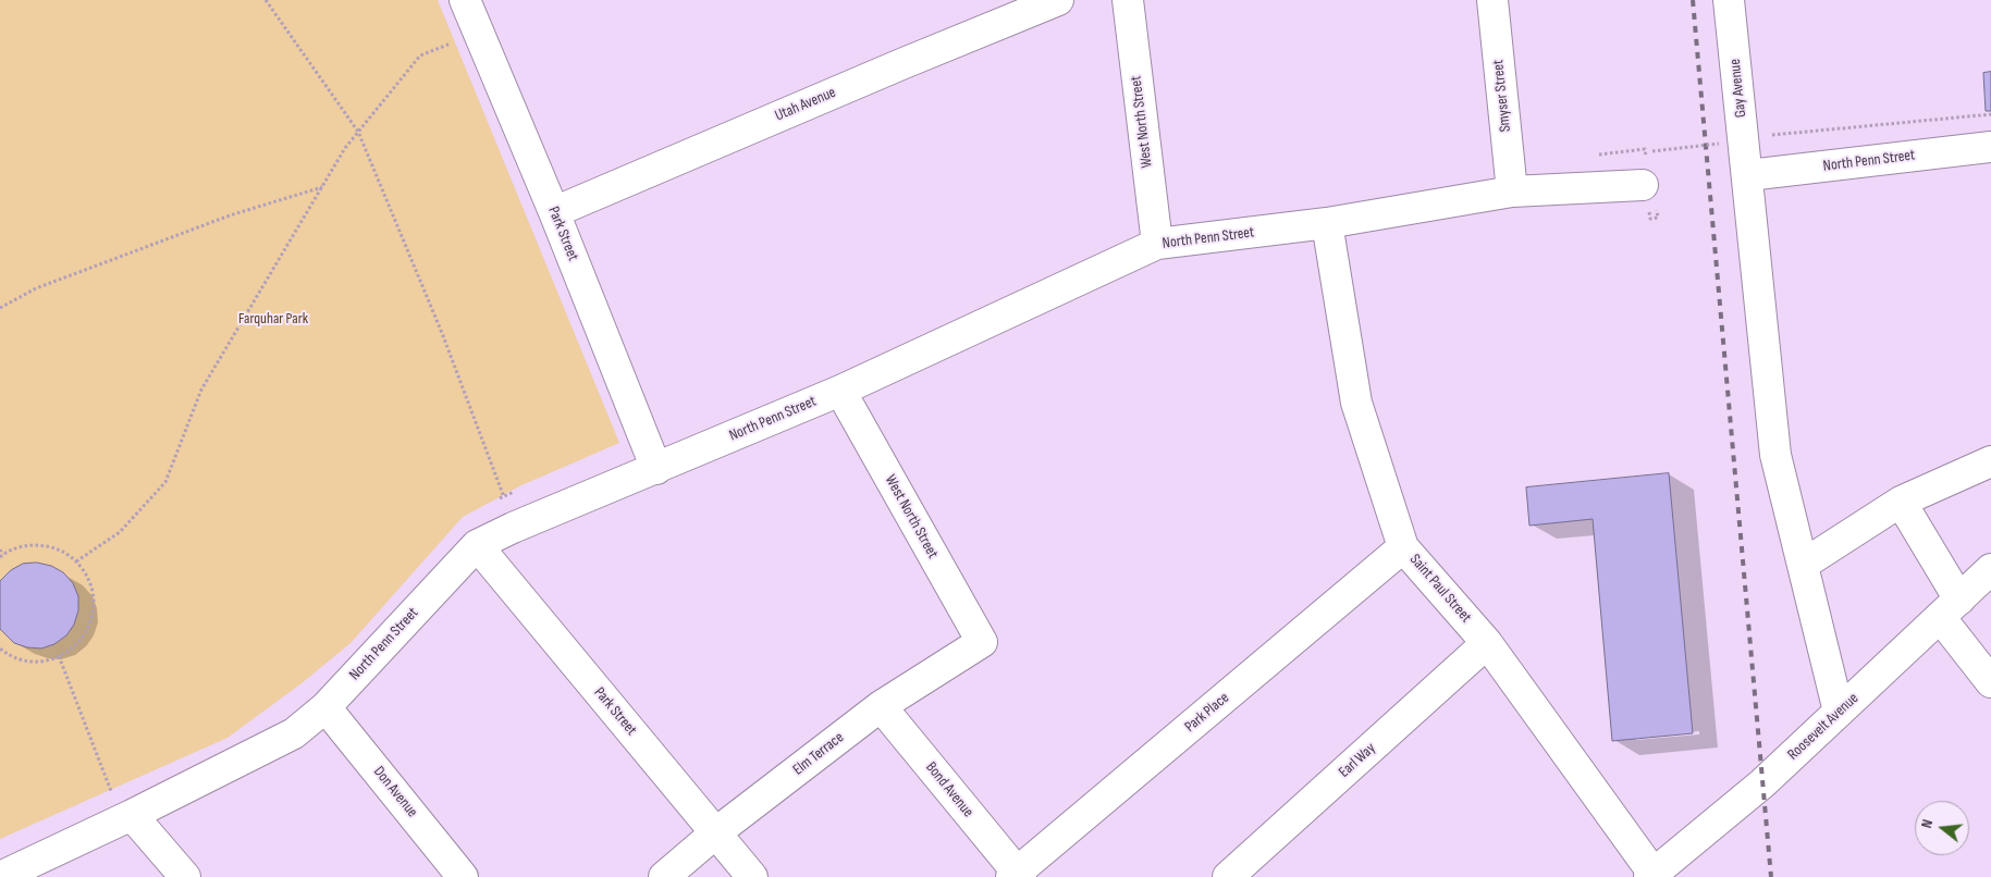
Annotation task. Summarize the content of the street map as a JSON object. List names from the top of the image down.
{
  "streets": {
    "street": [
      "Gay Avenue",
      "Smyser Street",
      "Utah Avenue",
      "West North Street",
      "North Penn Street",
      "Park Street",
      "Saint Paul Street",
      "Park Place",
      "Roosevelt Avenue",
      "Elm Terrace",
      "Earl Way",
      "Bond Avenue",
      "Don Avenue"
    ]
  },
  "crossings": [
    ["Gay Avenue", "North Penn Street"],
    ["Gay Avenue", "Roosevelt Avenue"],
    ["Smyser Street", "North Penn Street"],
    ["Utah Avenue", "Park Street"],
    ["West North Street", "North Penn Street"],
    ["West North Street", "Elm Terrace"],
    ["North Penn Street", "Park Street"],
    ["North Penn Street", "Saint Paul Street"],
    ["North Penn Street", "Don Avenue"],
    ["Park Street", "Elm Terrace"],
    ["Saint Paul Street", "Park Place"],
    ["Saint Paul Street", "Roosevelt Avenue"],
    ["Saint Paul Street", "Earl Way"],
    ["Park Place", "Bond Avenue"],
    ["Elm Terrace", "Bond Avenue"]
  ],
  "parks": ["Farquhar Park"],
  "north": "left"
}
